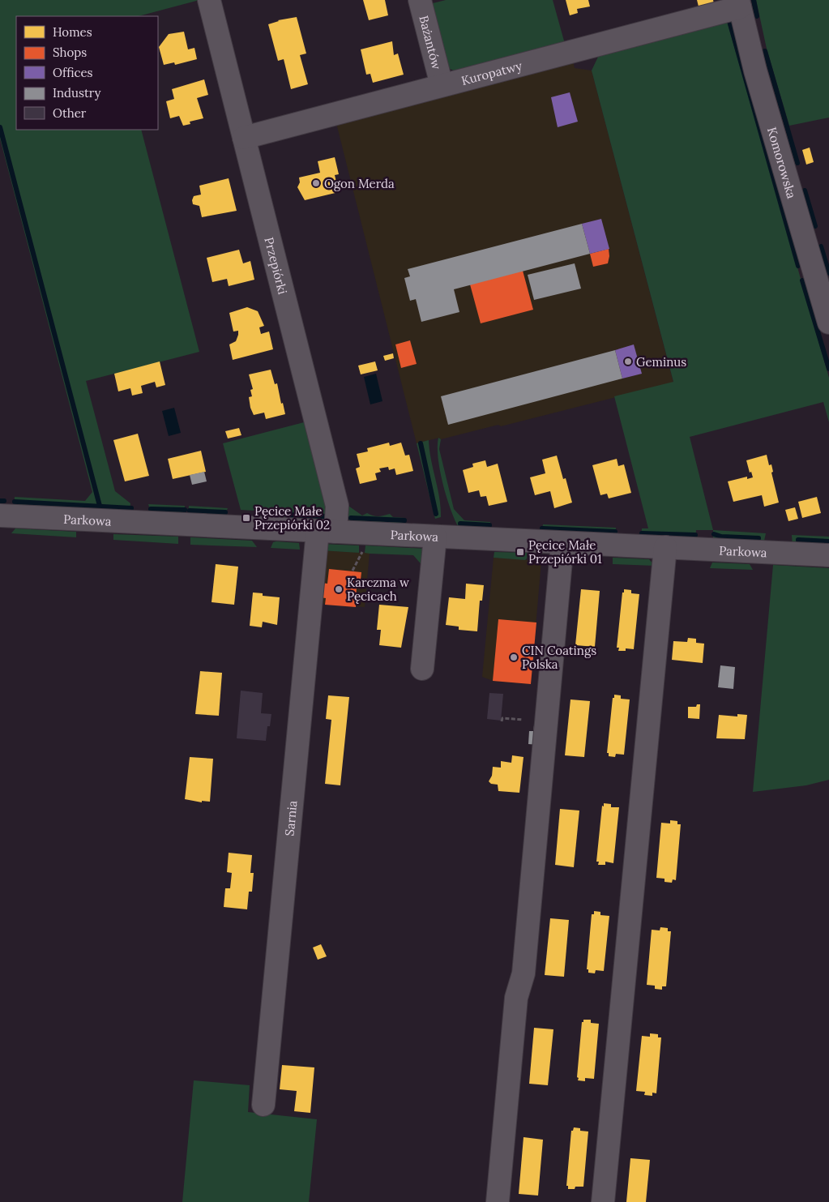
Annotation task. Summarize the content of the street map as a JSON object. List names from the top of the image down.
{
  "streets": {
    "street": [
      "Bażantów",
      "Kuropatwy",
      "Komorowska",
      "Przepiórki",
      "Parkowa",
      "Sarnia"
    ]
  },
  "crossings": [
    ["Bażantów", "Kuropatwy"],
    ["Kuropatwy", "Komorowska"],
    ["Kuropatwy", "Przepiórki"],
    ["Przepiórki", "Parkowa"],
    ["Przepiórki", "Sarnia"],
    ["Parkowa", "Sarnia"]
  ],
  "places": {
    "other": [
      "Ogon Merda",
      "Geminus",
      "Karczma w Pęcicach",
      "CIN Coatings Polska"
    ],
    "transit": ["Pęcice Małe Przepiórki 02", "Pęcice Małe Przepiórki 01"]
  },
  "legend": [
    "Homes",
    "Shops",
    "Offices",
    "Industry",
    "Other"
  ]
}
